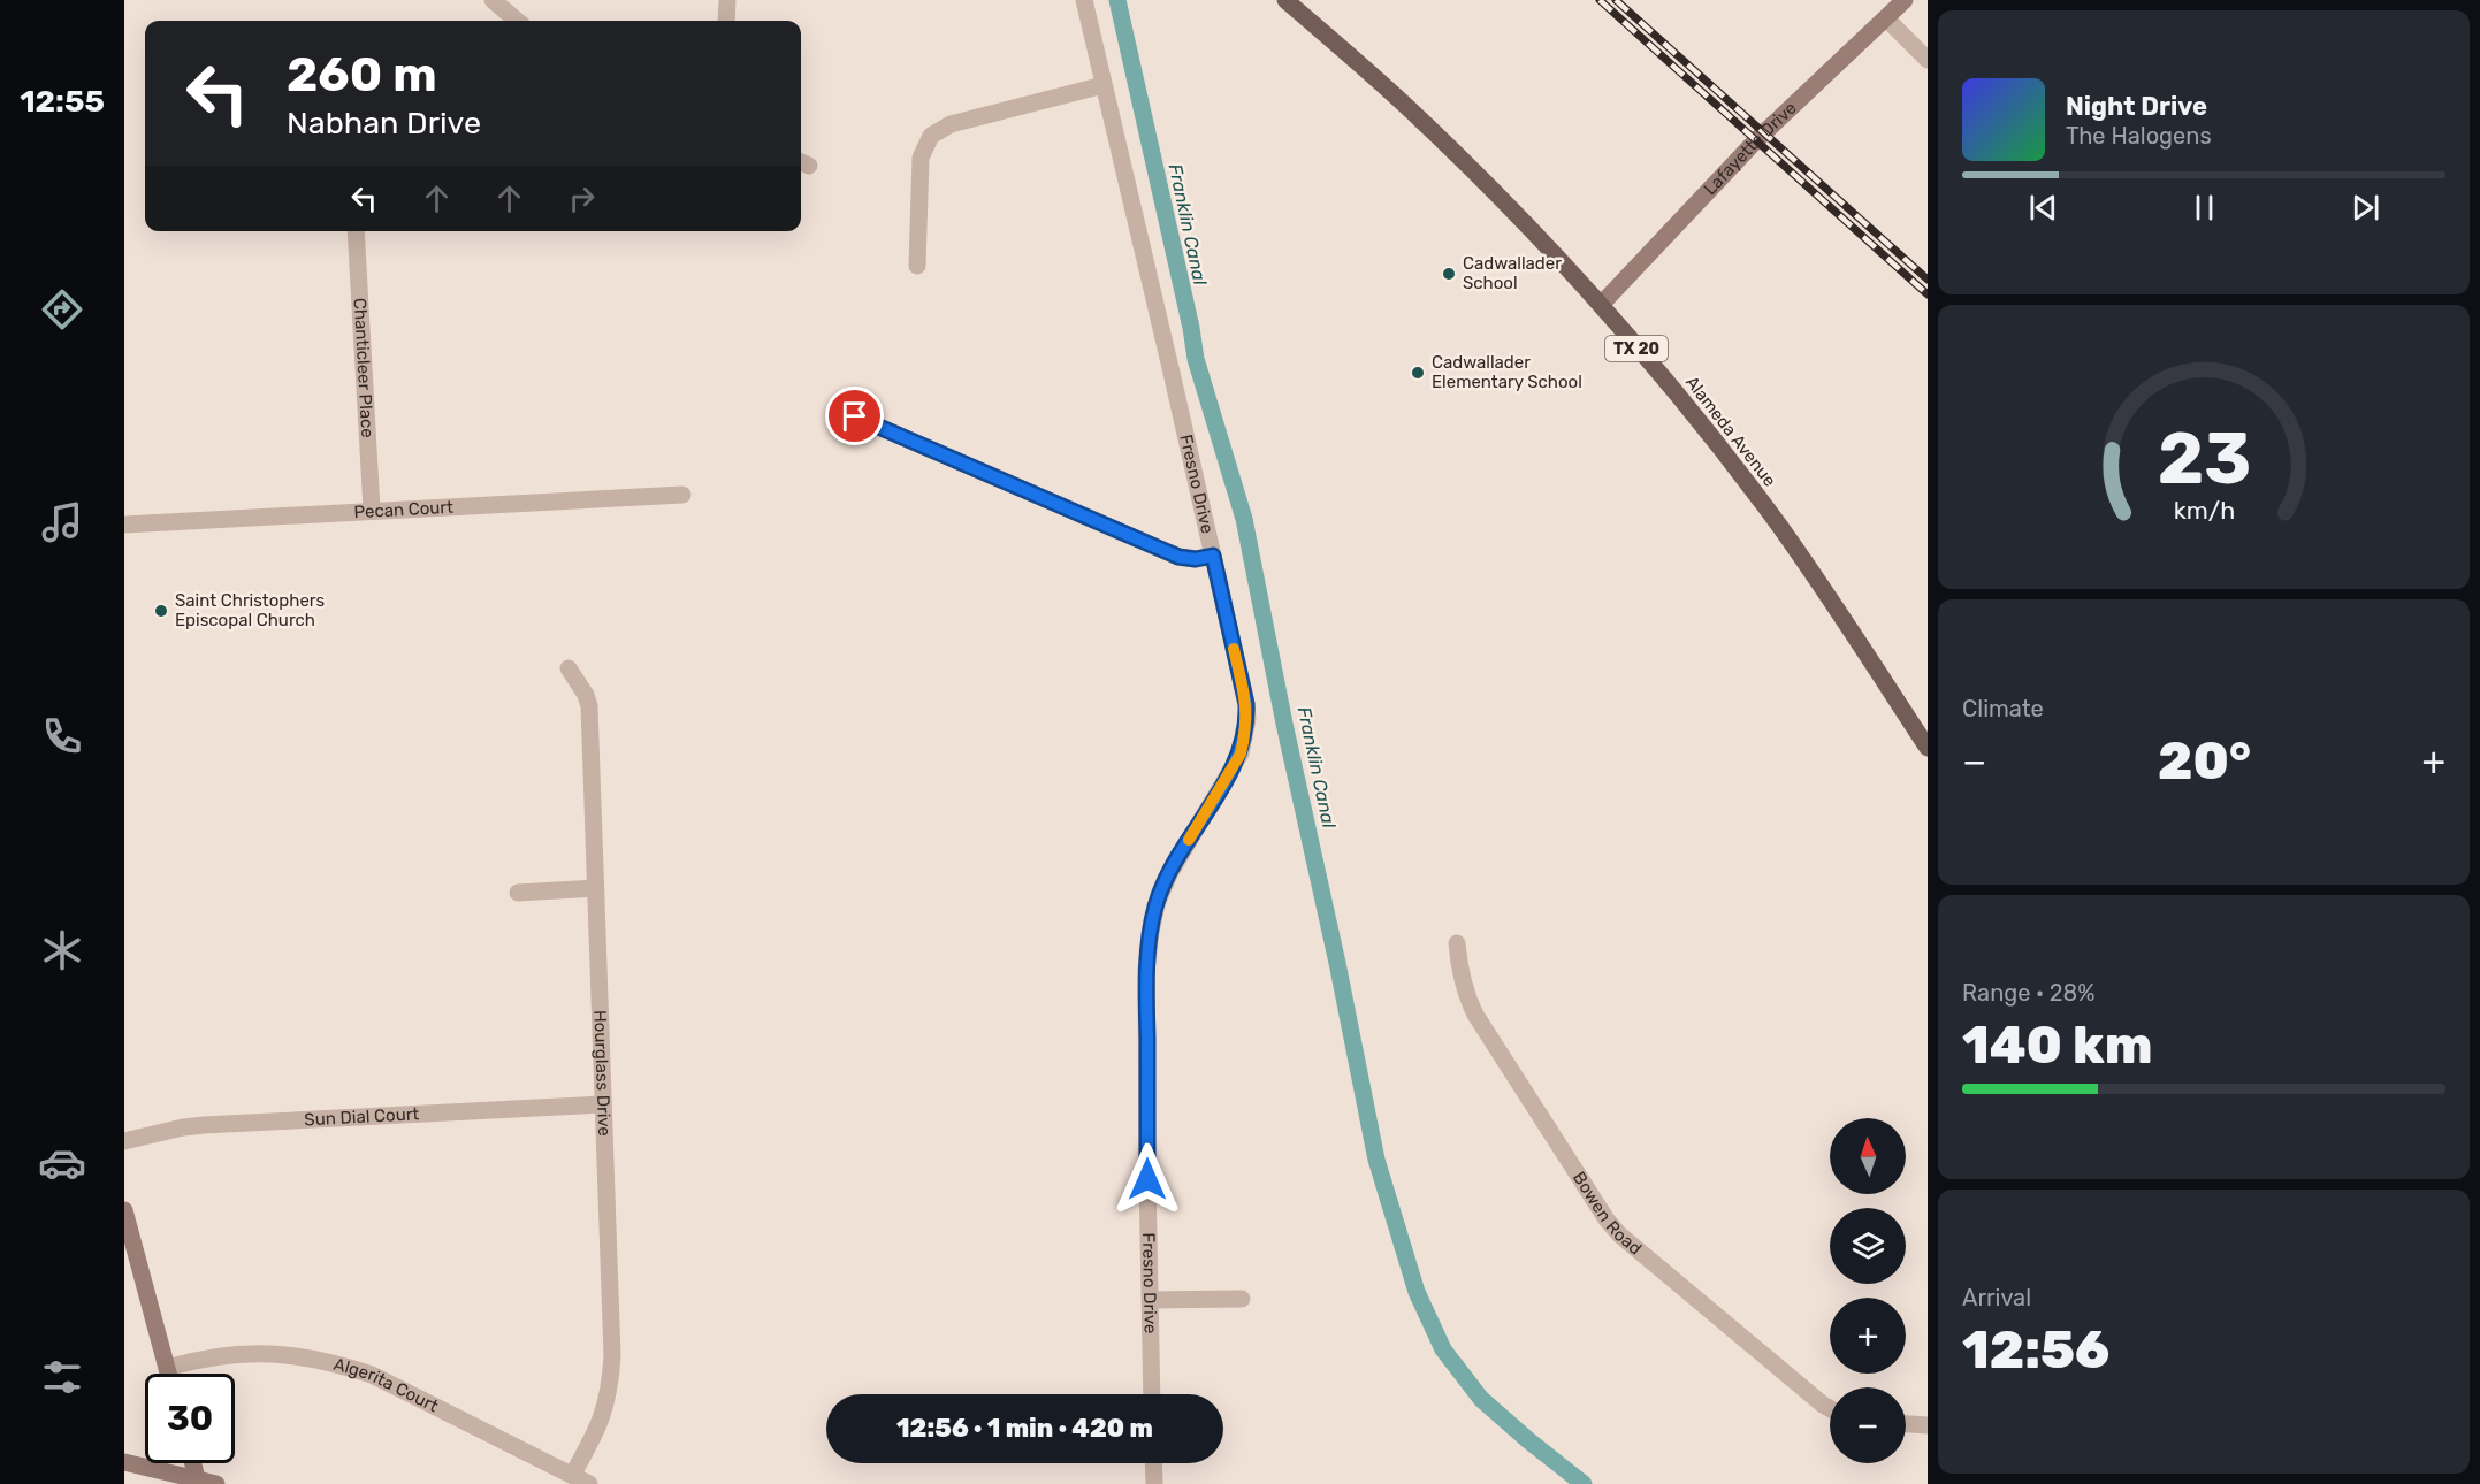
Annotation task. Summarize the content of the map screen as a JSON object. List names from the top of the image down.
{
  "streets": {
    "main road": ["TX 20", "Alameda Avenue"],
    "street": [
      "Lafayette Drive",
      "Chanticleer Place",
      "Fresno Drive",
      "Pecan Court",
      "Hourglass Drive",
      "Sun Dial Court",
      "Bowen Road",
      "Algerita Court"
    ]
  },
  "crossings": [
    ["Lafayette Drive", "Alameda Avenue"],
    ["Chanticleer Place", "Pecan Court"],
    ["Hourglass Drive", "Sun Dial Court"],
    ["Hourglass Drive", "Algerita Court"]
  ],
  "water": ["Franklin Canal"],
  "places": ["Cadwallader School", "Cadwallader Elementary School", "Saint Christophers Episcopal Church"],
  "north": "top",
  "page": {
    "tabs": "12:55",
    "turn": ["260 m", "Nabhan Drive"],
    "song": ["Night Drive", "The Halogens"],
    "tile": [
      "Climate",
      ["Range · 28%", "140 km"],
      ["Arrival", "12:56"]
    ],
    "heat": ["−", "20°", "+"],
    "map_buttons": ["+", "−"],
    "limit": "30",
    "trip": "12:56 · 1 min · 420 m",
    "gauge": ["23", "km/h"]
  }
}
